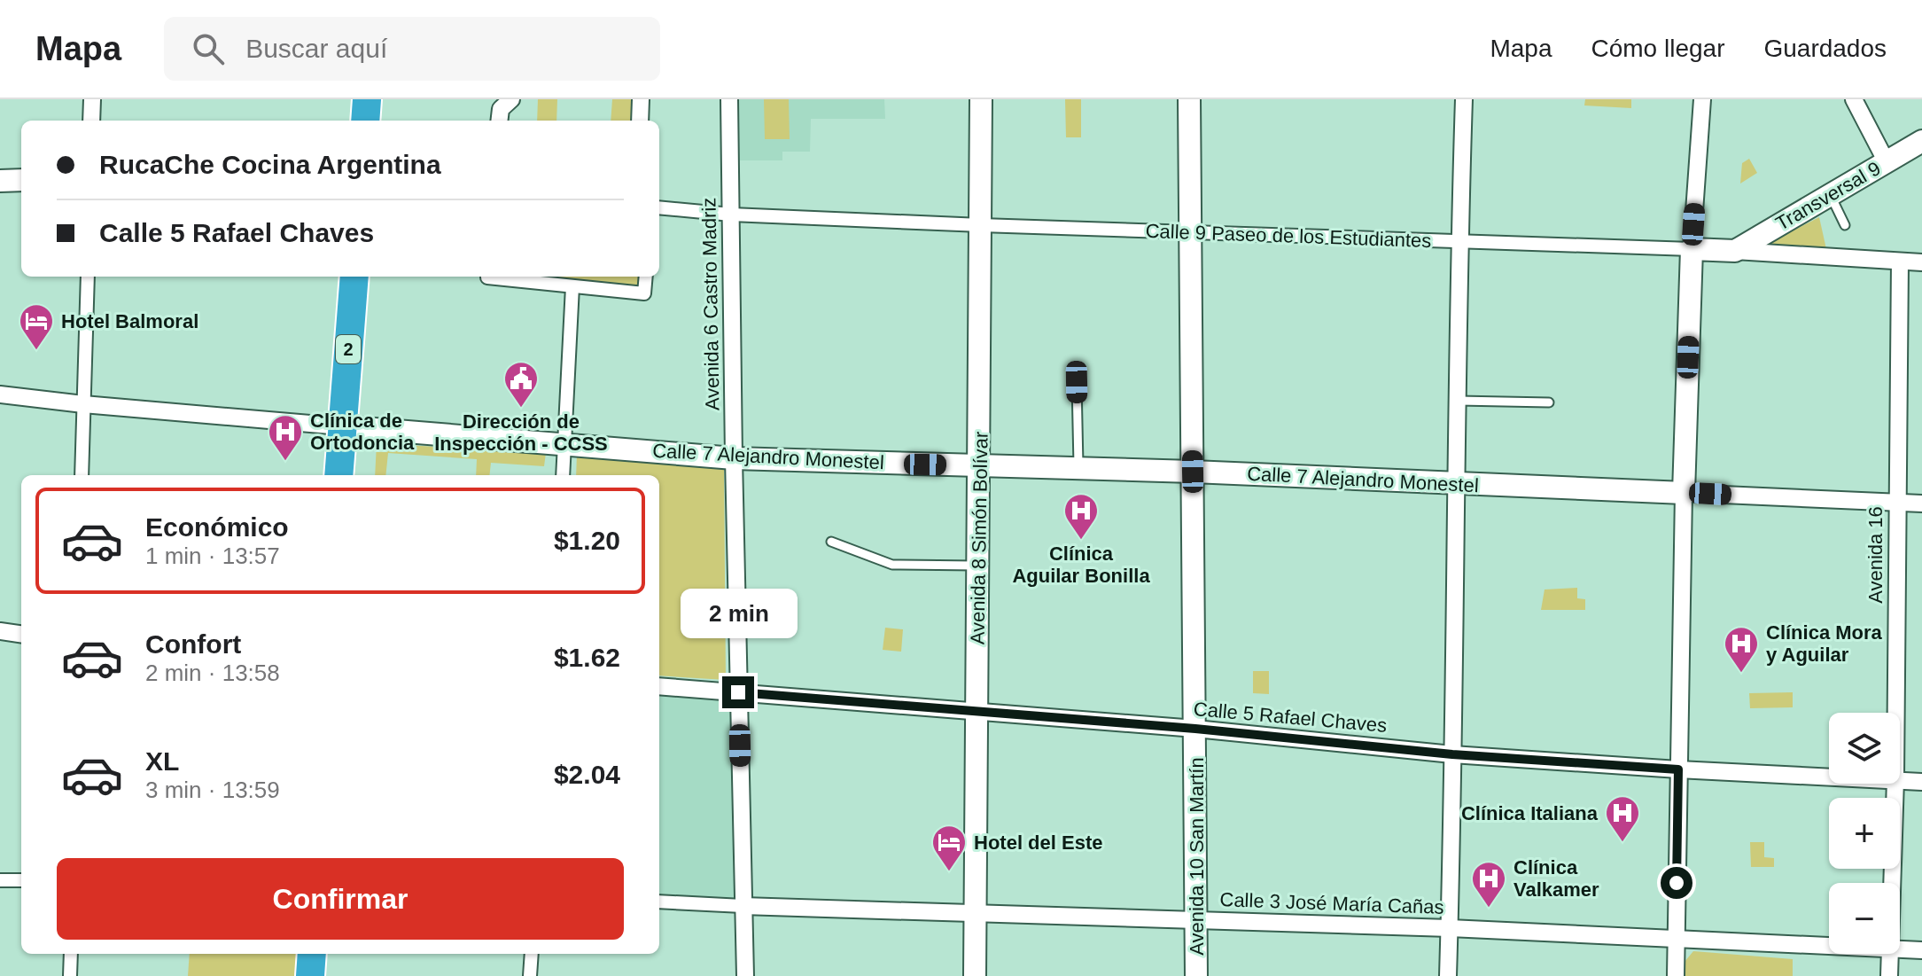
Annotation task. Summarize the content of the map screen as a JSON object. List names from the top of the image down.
{
  "streets": {
    "highway": ["2"],
    "street": [
      "Transversal 9",
      "Calle 9 Paseo de los Estudiantes",
      "Avenida 6 Castro Madriz",
      "Calle 7 Alejandro Monestel",
      "Avenida 8 Simón Bolívar",
      "Avenida 16",
      "Calle 5 Rafael Chaves",
      "Avenida 10 San Martín",
      "Calle 3 José María Cañas"
    ]
  },
  "crossings": [
    ["Transversal 9", "Calle 9 Paseo de los Estudiantes"],
    ["Calle 9 Paseo de los Estudiantes", "Avenida 6 Castro Madriz"],
    ["Calle 9 Paseo de los Estudiantes", "Avenida 8 Simón Bolívar"],
    ["Calle 9 Paseo de los Estudiantes", "Avenida 16"],
    ["Calle 9 Paseo de los Estudiantes", "Avenida 10 San Martín"],
    ["Avenida 6 Castro Madriz", "Calle 7 Alejandro Monestel"],
    ["Avenida 6 Castro Madriz", "Calle 5 Rafael Chaves"],
    ["Avenida 6 Castro Madriz", "Calle 3 José María Cañas"],
    ["2", "Calle 7 Alejandro Monestel"],
    ["Calle 7 Alejandro Monestel", "Avenida 8 Simón Bolívar"],
    ["Calle 7 Alejandro Monestel", "Avenida 16"],
    ["Calle 7 Alejandro Monestel", "Avenida 10 San Martín"],
    ["Avenida 8 Simón Bolívar", "Calle 5 Rafael Chaves"],
    ["Avenida 8 Simón Bolívar", "Calle 3 José María Cañas"],
    ["Calle 5 Rafael Chaves", "Avenida 10 San Martín"],
    ["Avenida 10 San Martín", "Calle 3 José María Cañas"]
  ],
  "places": {
    "hotel": ["Hotel Balmoral", "Hotel del Este"],
    "public building": ["Dirección de Inspección - CCSS"],
    "hospital": [
      "Clínica de Ortodoncia",
      "Clínica Aguilar Bonilla",
      "Clínica Mora y Aguilar",
      "Clínica Italiana",
      "Clínica Valkamer"
    ]
  },
  "page": {
    "header": "Mapa",
    "search": "Buscar aquí",
    "nav": ["Mapa", "Cómo llegar", "Guardados"],
    "banner": ["RucaChe Cocina Argentina", "Calle 5 Rafael Chaves"],
    "list": [
      {
        "name": "Económico",
        "note": "1 min · 13:57",
        "value": "$1.20"
      },
      {
        "name": "Confort",
        "note": "2 min · 13:58",
        "value": "$1.62"
      },
      {
        "name": "XL",
        "note": "3 min · 13:59",
        "value": "$2.04"
      }
    ],
    "bubble": "2 min",
    "map_buttons": ["+", "−"],
    "buttons": "Confirmar"
  }
}
